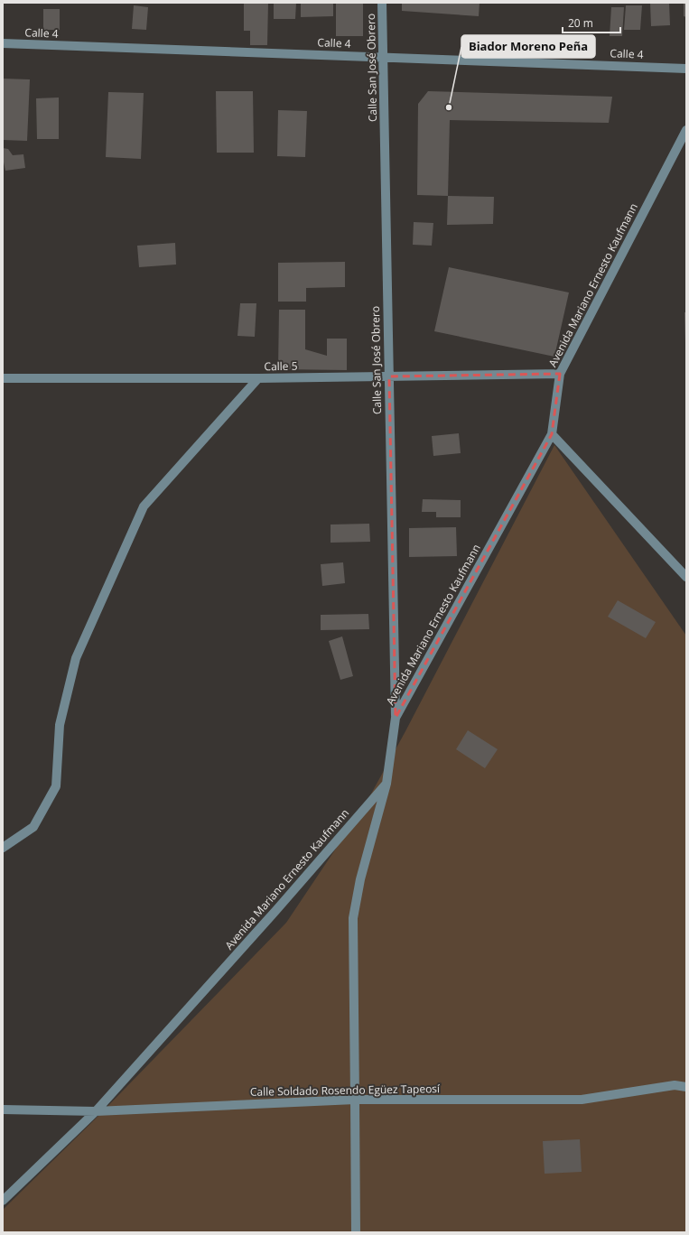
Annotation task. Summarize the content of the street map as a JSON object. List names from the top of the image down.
{
  "streets": {
    "street": [
      "Calle 4",
      "Calle San José Obrero",
      "Avenida Mariano Ernesto Kaufmann",
      "Calle 5",
      "Calle Soldado Rosendo Egüez Tapeosí"
    ]
  },
  "crossings": [
    ["Calle 4", "Calle San José Obrero"],
    ["Calle San José Obrero", "Avenida Mariano Ernesto Kaufmann"],
    ["Calle San José Obrero", "Calle 5"],
    ["Avenida Mariano Ernesto Kaufmann", "Calle 5"],
    ["Avenida Mariano Ernesto Kaufmann", "Calle Soldado Rosendo Egüez Tapeosí"]
  ],
  "places": ["Biador Moreno Peña"],
  "scale_bar": "20 m"
}
